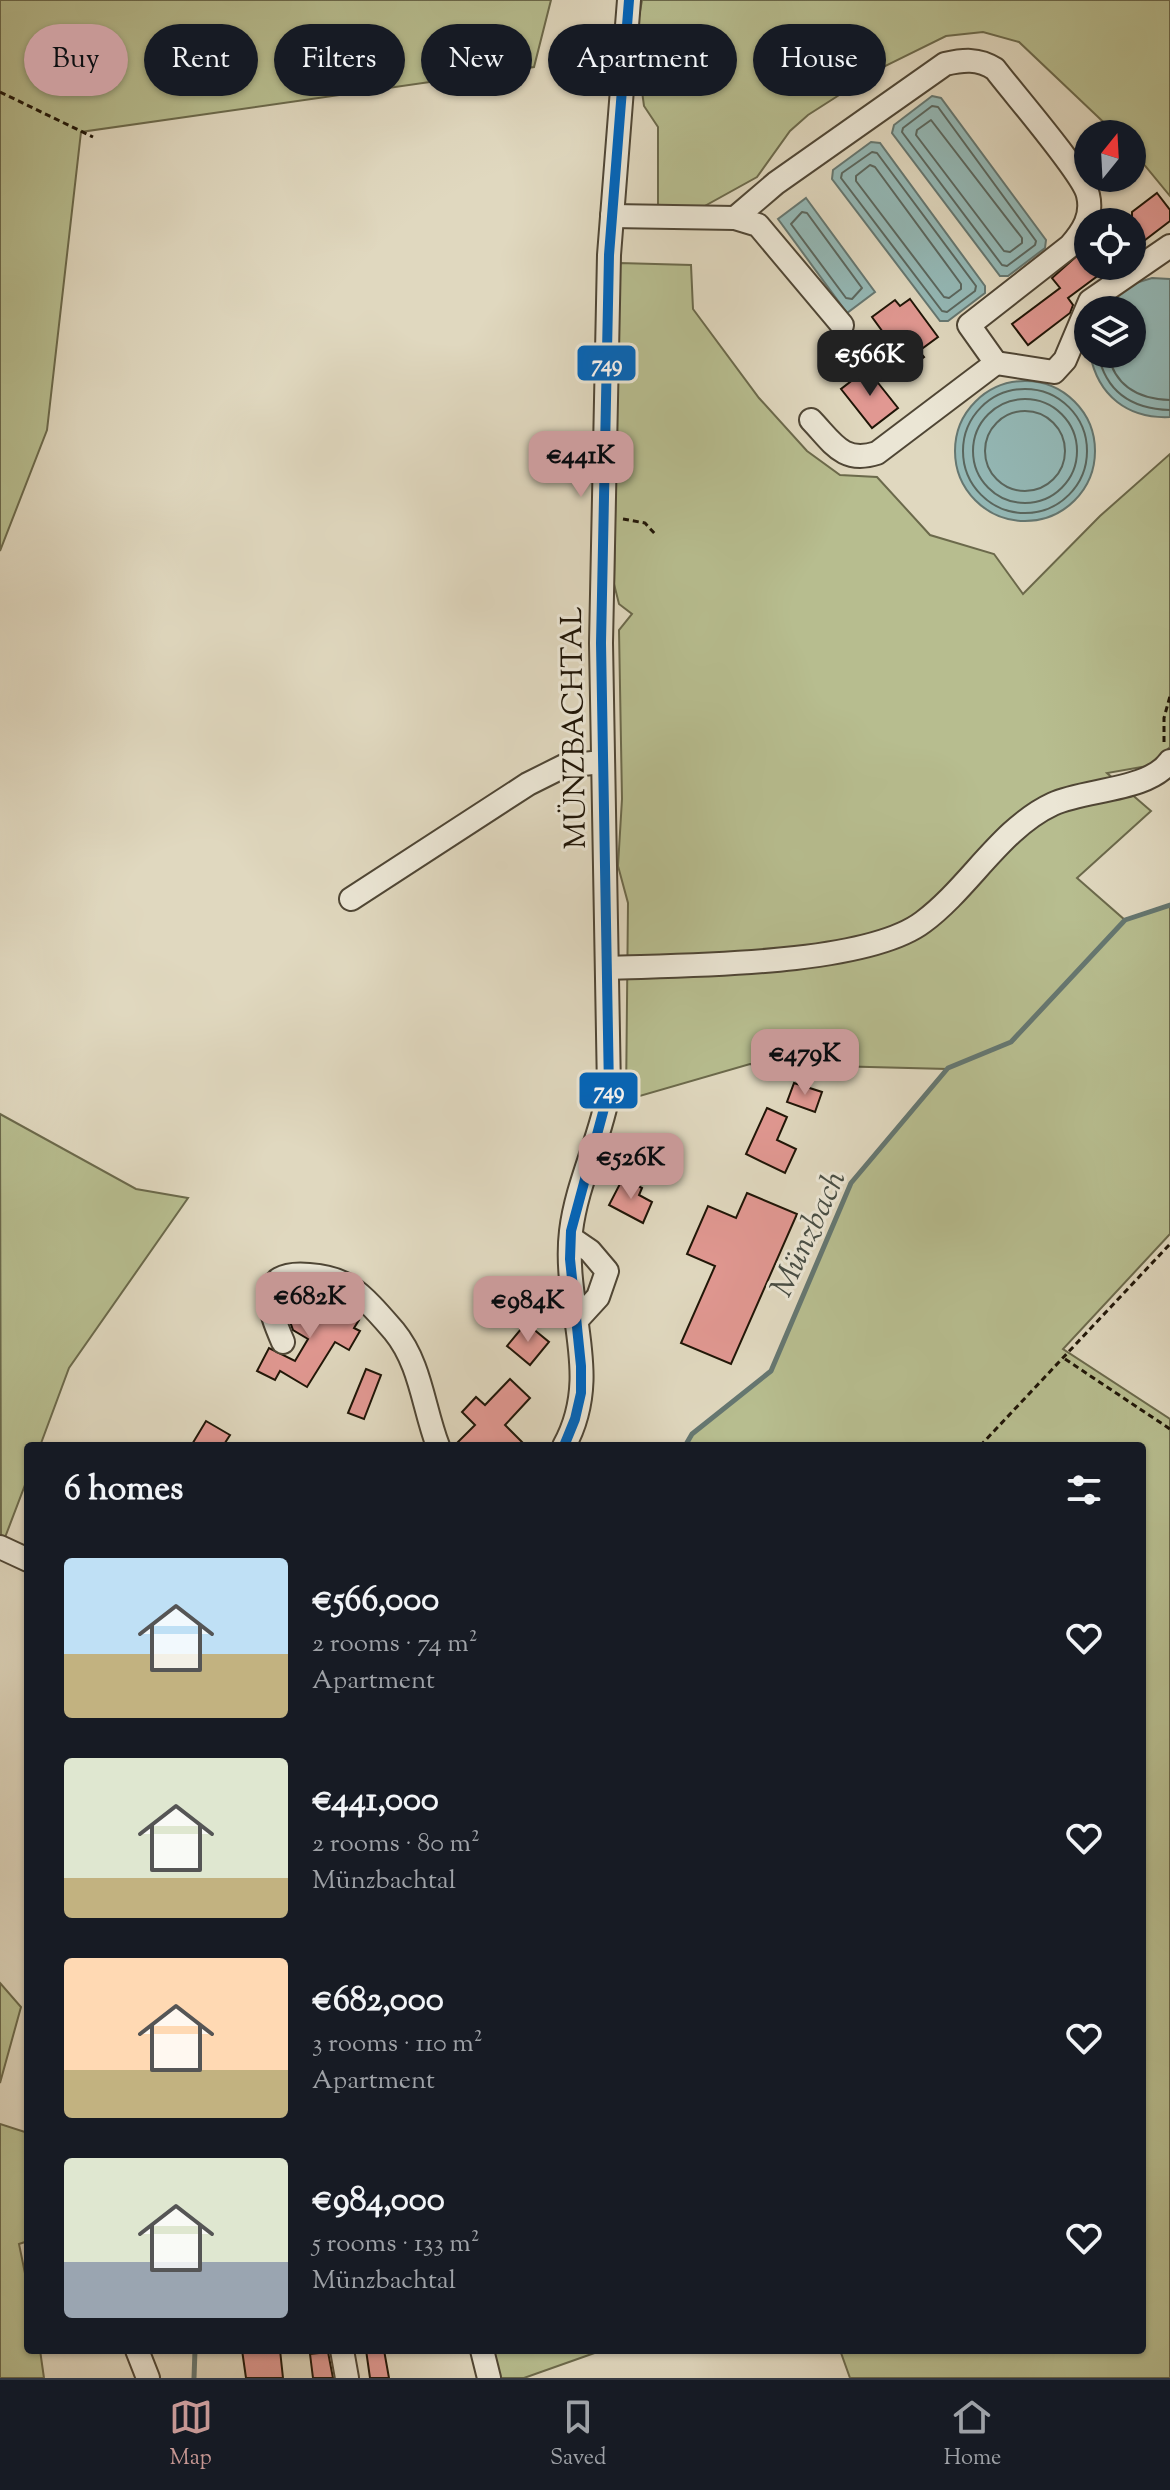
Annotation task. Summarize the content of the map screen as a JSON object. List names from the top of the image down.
{
  "streets": {
    "street": ["MÜNZBACHTAL"]
  },
  "water": ["Münzbach"],
  "lines": ["transit line 749"],
  "north": "top",
  "page": {
    "chip": [
      "Buy",
      "Rent",
      "Filters",
      "New",
      "Apartment",
      "House"
    ],
    "price": [
      "€566K",
      "€441K",
      "€479K",
      "€526K",
      "€682K",
      "€984K"
    ],
    "heading": "6 homes",
    "list": [
      {
        "name": "€566,000",
        "note": "2 rooms · 74 m² · Apartment"
      },
      {
        "name": "€441,000",
        "note": "2 rooms · 80 m² · Münzbachtal"
      },
      {
        "name": "€682,000",
        "note": "3 rooms · 110 m² · Apartment"
      },
      {
        "name": "€984,000",
        "note": "5 rooms · 133 m² · Münzbachtal"
      }
    ],
    "tabs": ["Map", "Saved", "Home"]
  }
}
